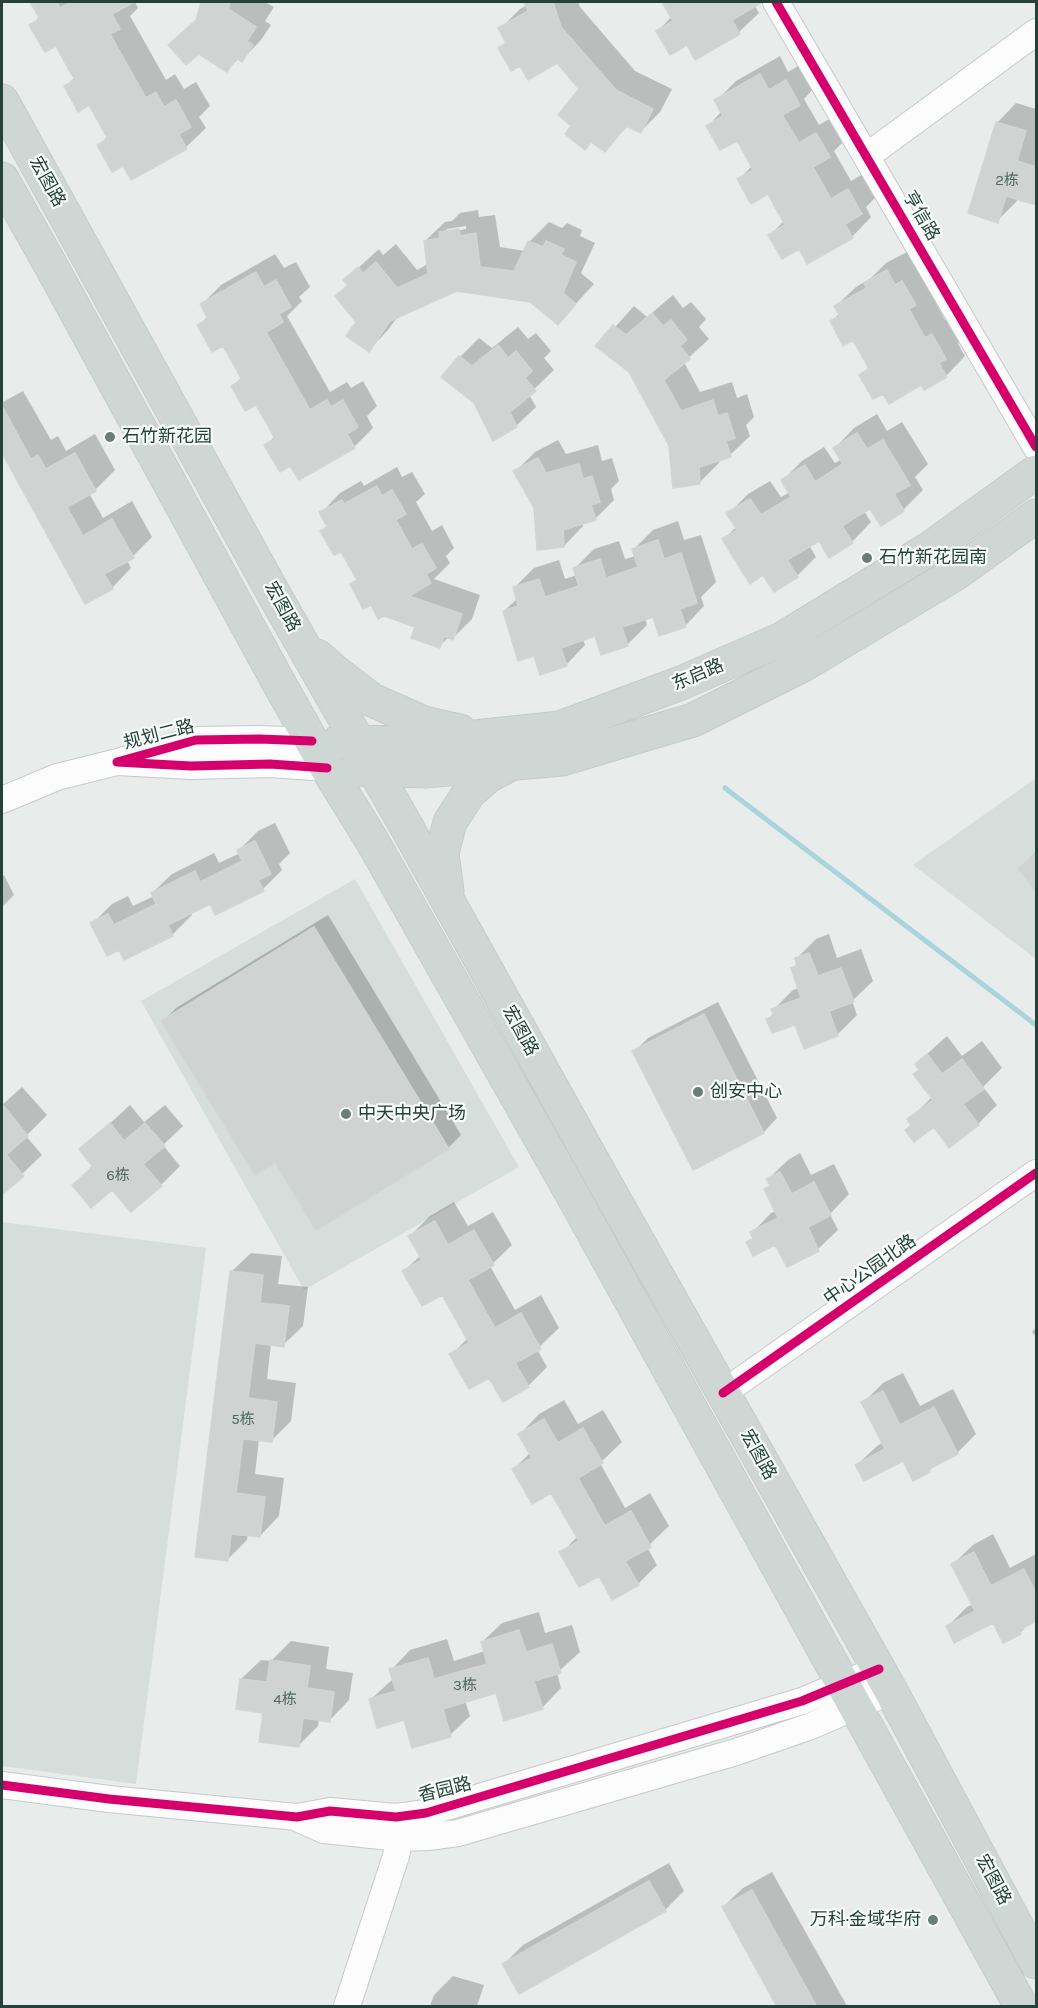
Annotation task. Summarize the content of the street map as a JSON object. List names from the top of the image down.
{
  "streets": {
    "main road": ["宏图路", "东启路", "规划二路"],
    "street": ["亨信路", "中心公园北路", "香园路"]
  },
  "crossings": [
    ["宏图路", "东启路"],
    ["宏图路", "规划二路"],
    ["宏图路", "中心公园北路"],
    ["宏图路", "香园路"],
    ["东启路", "规划二路"]
  ],
  "places": [
    "石竹新花园",
    "石竹新花园南",
    "创安中心",
    "中天中央广场",
    "万科·金域华府"
  ],
  "house_numbers": [
    "2栋",
    "6栋",
    "5栋",
    "3栋",
    "4栋"
  ]
}
